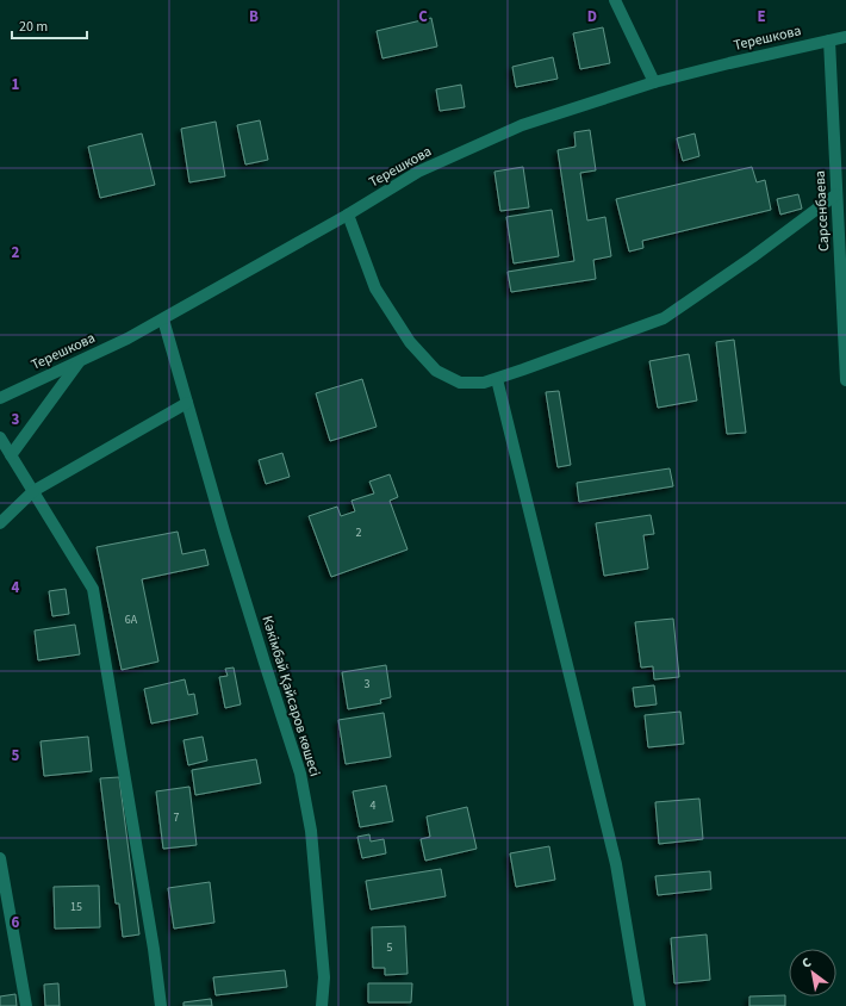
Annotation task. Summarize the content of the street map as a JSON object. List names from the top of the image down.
{
  "streets": {
    "street": ["Терешкова", "Сарсенбаева", "Кәкімбай Қайсаров көшесі"]
  },
  "crossings": [
    ["Терешкова", "Сарсенбаева"],
    ["Терешкова", "Кәкімбай Қайсаров көшесі"]
  ],
  "house_numbers": [
    "2",
    "6А",
    "3",
    "4",
    "7",
    "15",
    "5"
  ],
  "scale_bar": "20 m",
  "north": "top left",
  "grid": {
    "columns": [
      "B",
      "C",
      "D",
      "E"
    ],
    "rows": [
      "1",
      "2",
      "3",
      "4",
      "5",
      "6"
    ]
  }
}
